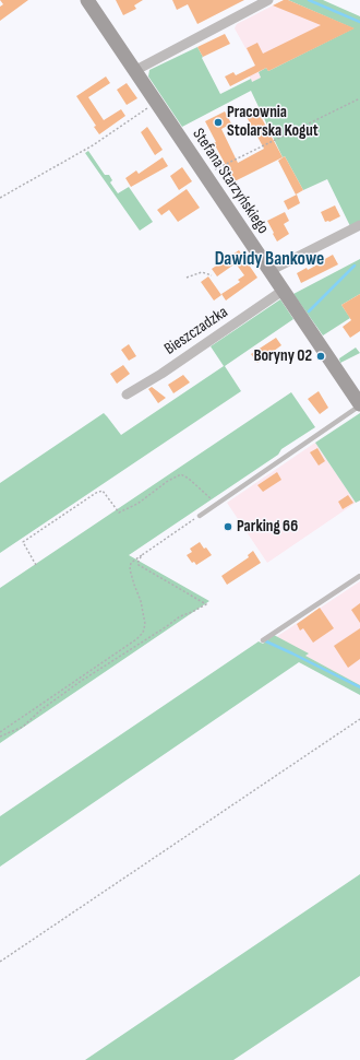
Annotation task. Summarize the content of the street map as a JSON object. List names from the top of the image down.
{
  "streets": {
    "street": ["Stefana Starzyńskiego", "Bieszczadzka"]
  },
  "crossings": [
    ["Stefana Starzyńskiego", "Bieszczadzka"]
  ],
  "districts": ["Dawidy Bankowe"],
  "places": ["Pracownia Stolarska Kogut", "Boryny 02", "Parking 66"]
}
